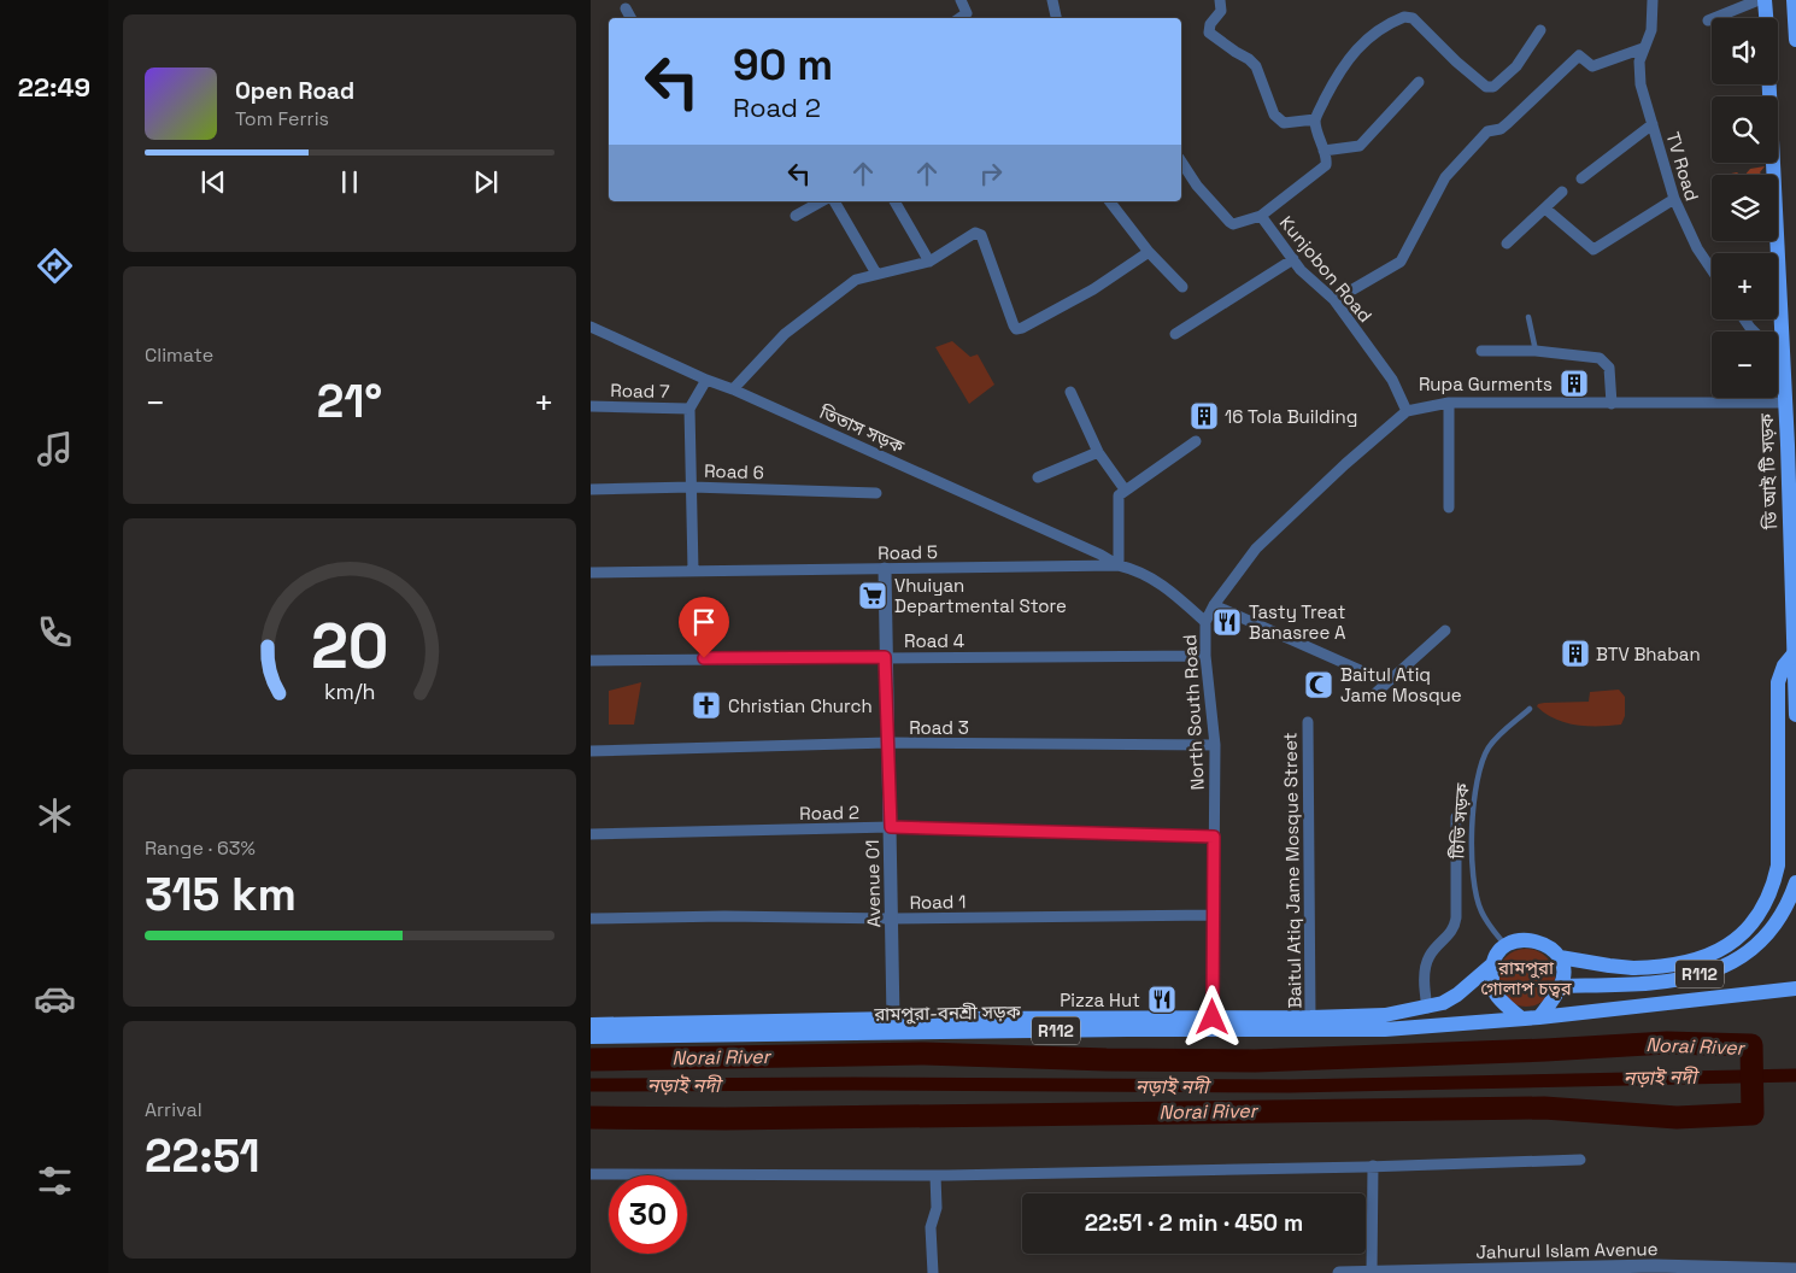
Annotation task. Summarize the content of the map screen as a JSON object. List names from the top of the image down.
{
  "streets": {
    "main road": ["ডি আই টি সড়ক", "R112", "রামপুরা-বনশ্রী সড়ক"],
    "street": [
      "TV Road",
      "Kunjobon Road",
      "Road 7",
      "তিতাস সড়ক",
      "Road 6",
      "Road 5",
      "Road 4",
      "North South Road",
      "Road 3",
      "Road 2",
      "Baitul Atiq Jame Mosque Street",
      "Avenue 01",
      "Road 1",
      "Jahurul Islam Avenue"
    ],
    "lane": ["টিভি সড়ক"]
  },
  "crossings": [
    ["তিতাস সড়ক", "Road 5"],
    ["Road 5", "North South Road"],
    ["Road 5", "Avenue 01"],
    ["Road 4", "North South Road"],
    ["Road 4", "Avenue 01"],
    ["North South Road", "Road 3"],
    ["North South Road", "Road 2"],
    ["North South Road", "Road 1"],
    ["North South Road", "রামপুরা-বনশ্রী সড়ক"],
    ["Road 3", "Avenue 01"],
    ["Road 2", "Avenue 01"],
    ["টিভি সড়ক", "R112"],
    ["টিভি সড়ক", "রামপুরা-বনশ্রী সড়ক"],
    ["Baitul Atiq Jame Mosque Street", "রামপুরা-বনশ্রী সড়ক"],
    ["Avenue 01", "Road 1"],
    ["Avenue 01", "রামপুরা-বনশ্রী সড়ক"],
    ["R112", "রামপুরা-বনশ্রী সড়ক"]
  ],
  "water": ["Norai River", "নড়াই নদী"],
  "parks": ["রামপুরা গোলাপ চত্বর"],
  "places": {
    "building": ["Rupa Gurments", "16 Tola Building", "BTV Bhaban"],
    "supermarket": ["Vhuiyan Departmental Store"],
    "restaurant": ["Tasty Treat Banasree A", "Pizza Hut"],
    "mosque": ["Baitul Atiq Jame Mosque"],
    "church": ["Christian Church"]
  },
  "page": {
    "tabs": "22:49",
    "map_buttons": ["+", "−"],
    "turn": ["90 m", "Road 2"],
    "song": ["Open Road", "Tom Ferris"],
    "tile": [
      "Climate",
      ["Range · 63%", "315 km"],
      ["Arrival", "22:51"]
    ],
    "heat": ["−", "21°", "+"],
    "limit": "30",
    "trip": "22:51 · 2 min · 450 m",
    "gauge": ["20", "km/h"]
  }
}
